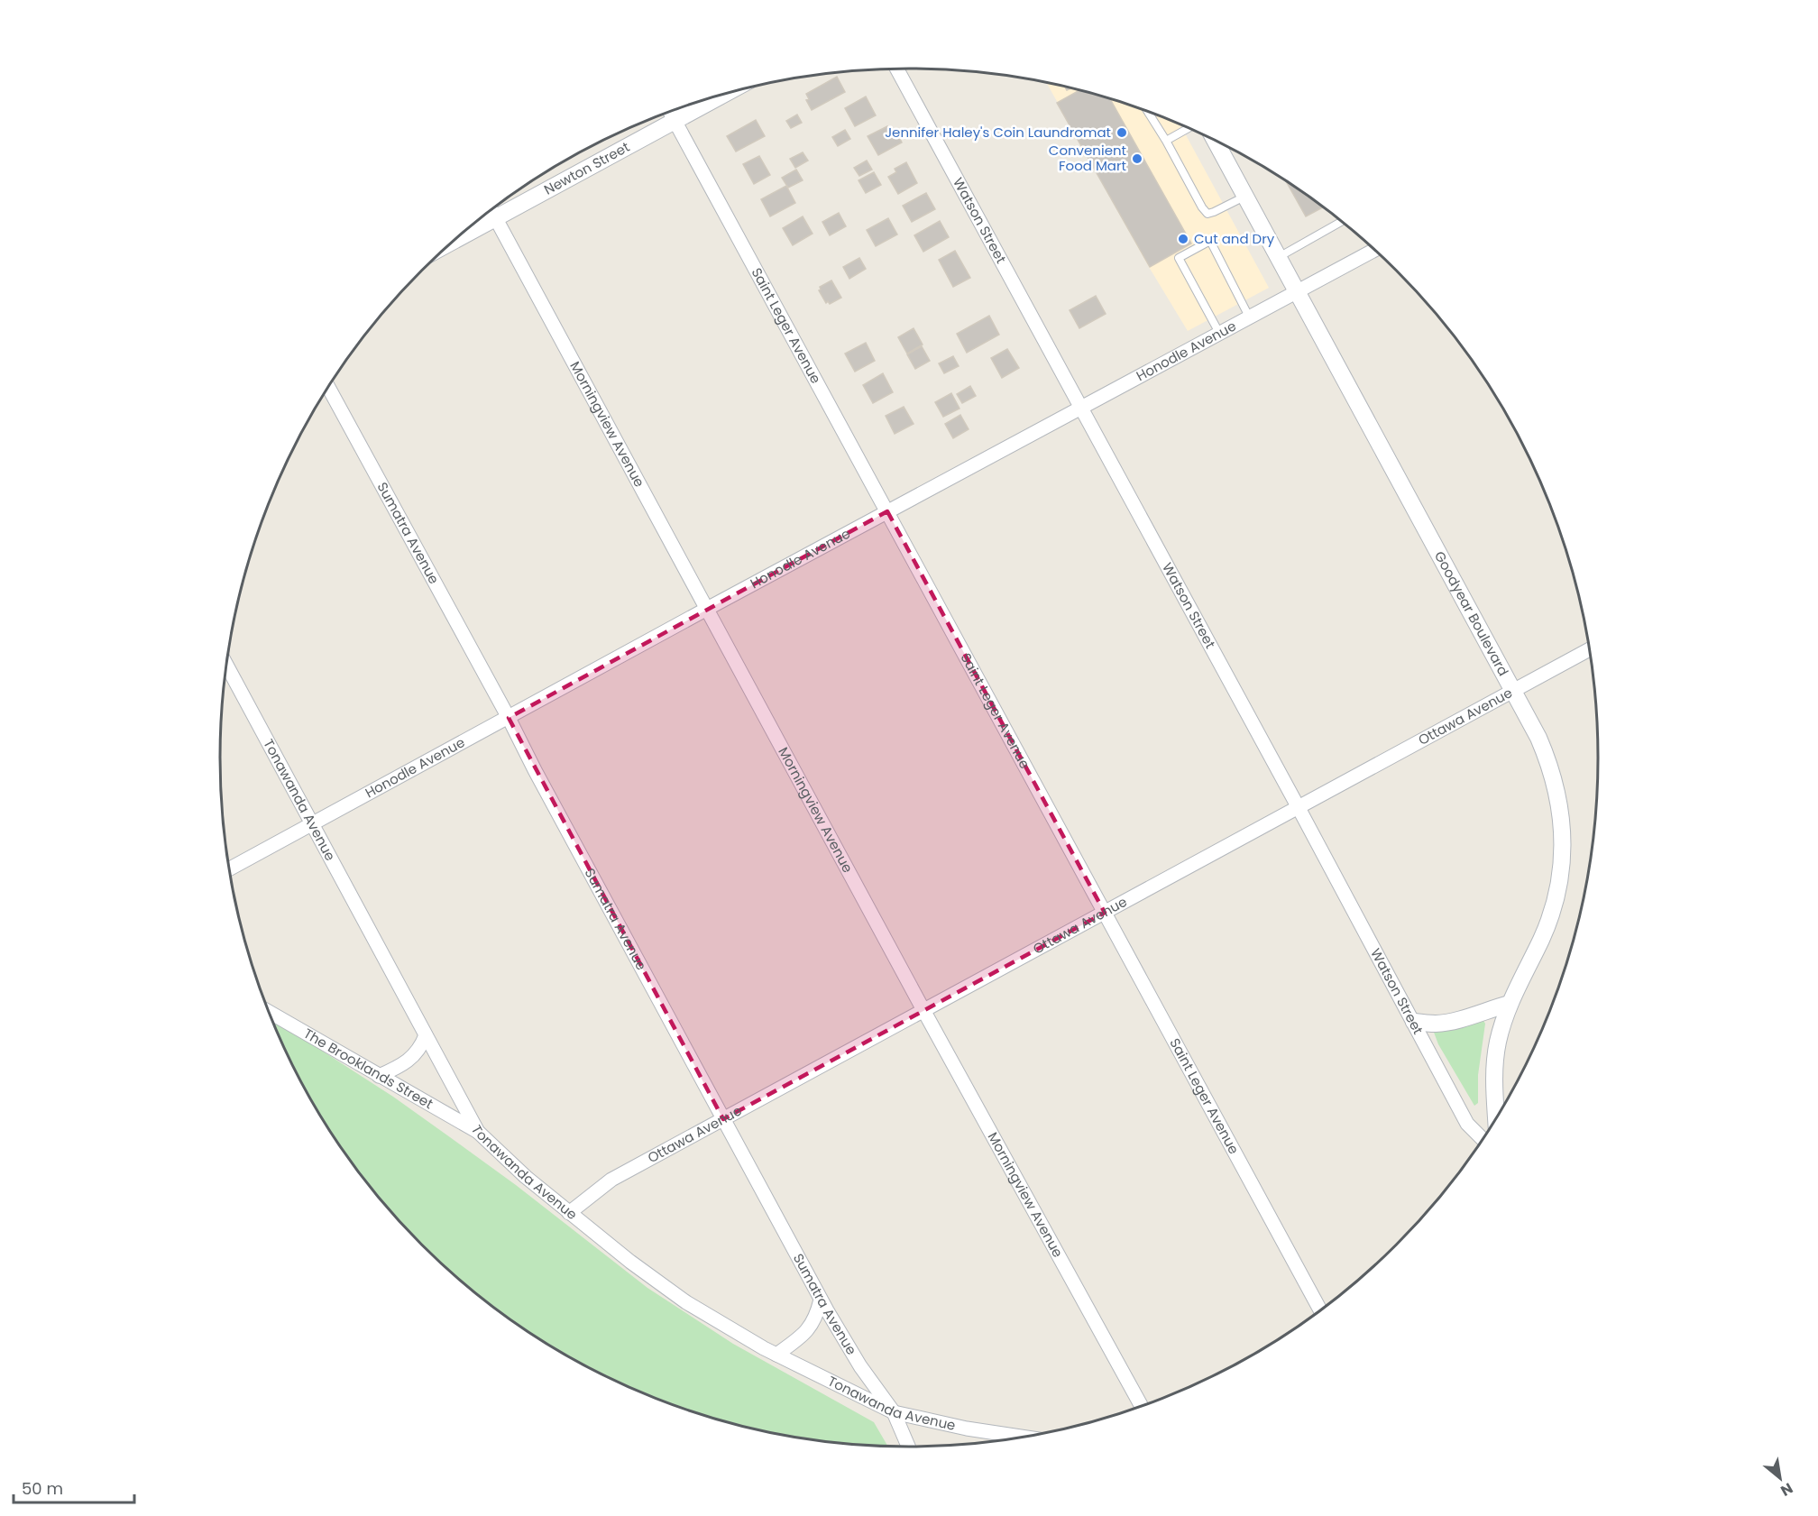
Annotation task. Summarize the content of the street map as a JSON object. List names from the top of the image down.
{
  "streets": {
    "street": [
      "Newton Street",
      "Watson Street",
      "Saint Leger Avenue",
      "Honodle Avenue",
      "Morningview Avenue",
      "Sumatra Avenue",
      "Goodyear Boulevard",
      "Ottawa Avenue",
      "Tonawanda Avenue",
      "The Brooklands Street"
    ]
  },
  "crossings": [
    ["Newton Street", "Saint Leger Avenue"],
    ["Newton Street", "Morningview Avenue"],
    ["Watson Street", "Honodle Avenue"],
    ["Watson Street", "Ottawa Avenue"],
    ["Saint Leger Avenue", "Honodle Avenue"],
    ["Saint Leger Avenue", "Ottawa Avenue"],
    ["Honodle Avenue", "Morningview Avenue"],
    ["Honodle Avenue", "Sumatra Avenue"],
    ["Honodle Avenue", "Goodyear Boulevard"],
    ["Honodle Avenue", "Tonawanda Avenue"],
    ["Morningview Avenue", "Ottawa Avenue"],
    ["Sumatra Avenue", "Ottawa Avenue"],
    ["Sumatra Avenue", "Tonawanda Avenue"],
    ["Goodyear Boulevard", "Ottawa Avenue"],
    ["Ottawa Avenue", "Tonawanda Avenue"],
    ["Tonawanda Avenue", "The Brooklands Street"]
  ],
  "places": ["Jennifer Haley's Coin Laundromat", "Convenient Food Mart", "Cut and Dry"],
  "scale_bar": "50 m",
  "north": "bottom right"
}
